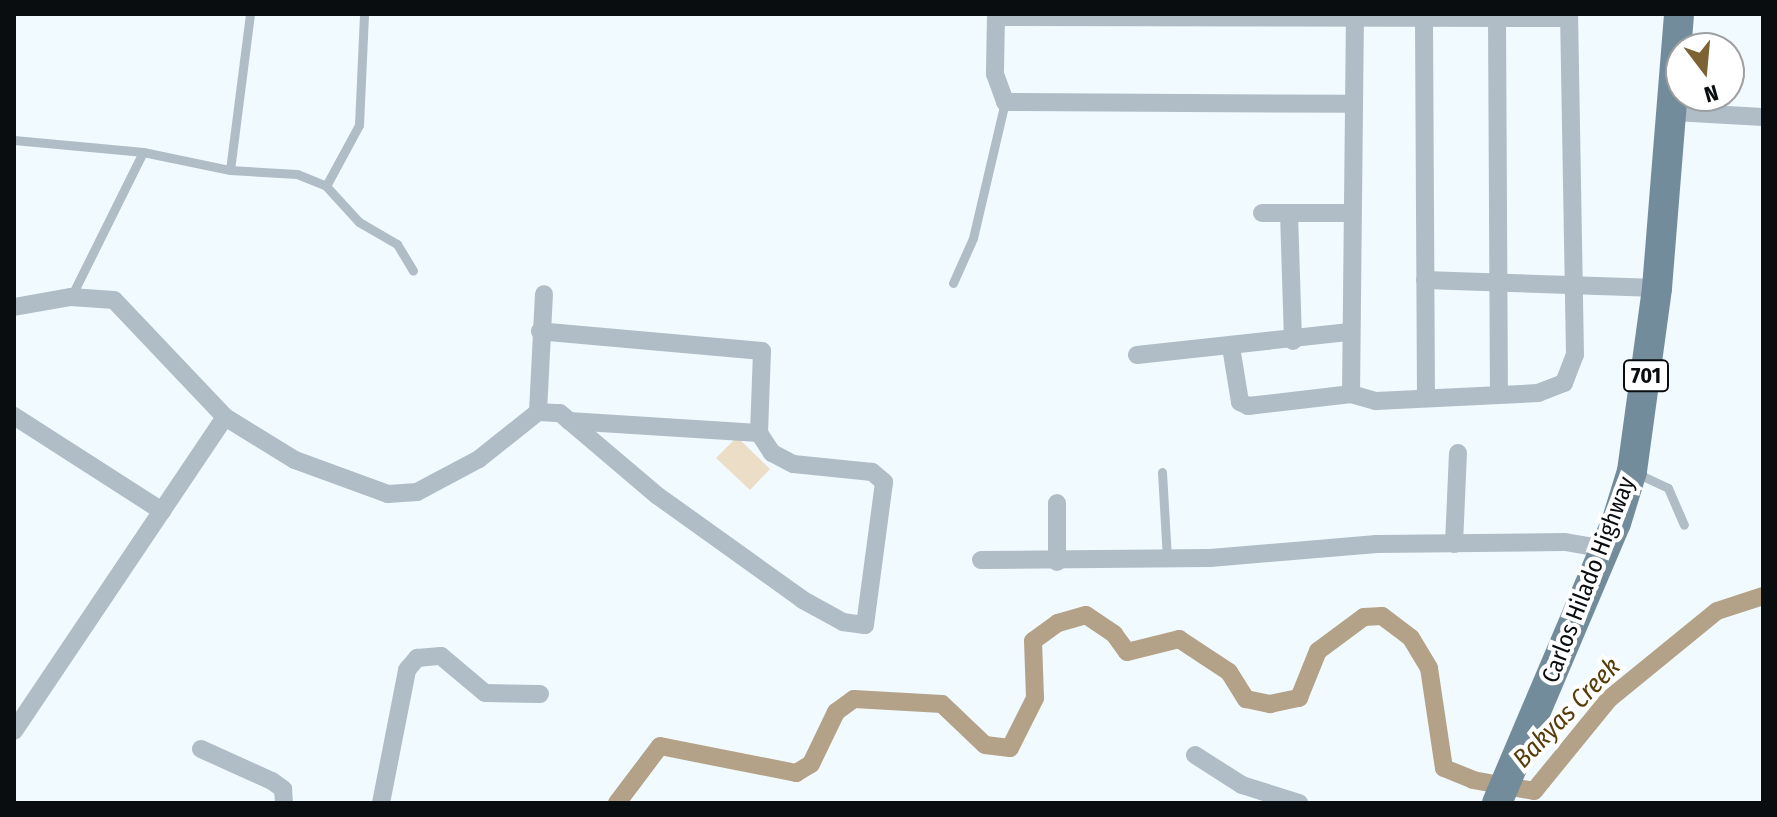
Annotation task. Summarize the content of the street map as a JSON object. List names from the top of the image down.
{
  "streets": {
    "main road": ["701", "Carlos Hilado Highway"]
  },
  "water": ["Bakyas Creek"],
  "north": "bottom"
}
